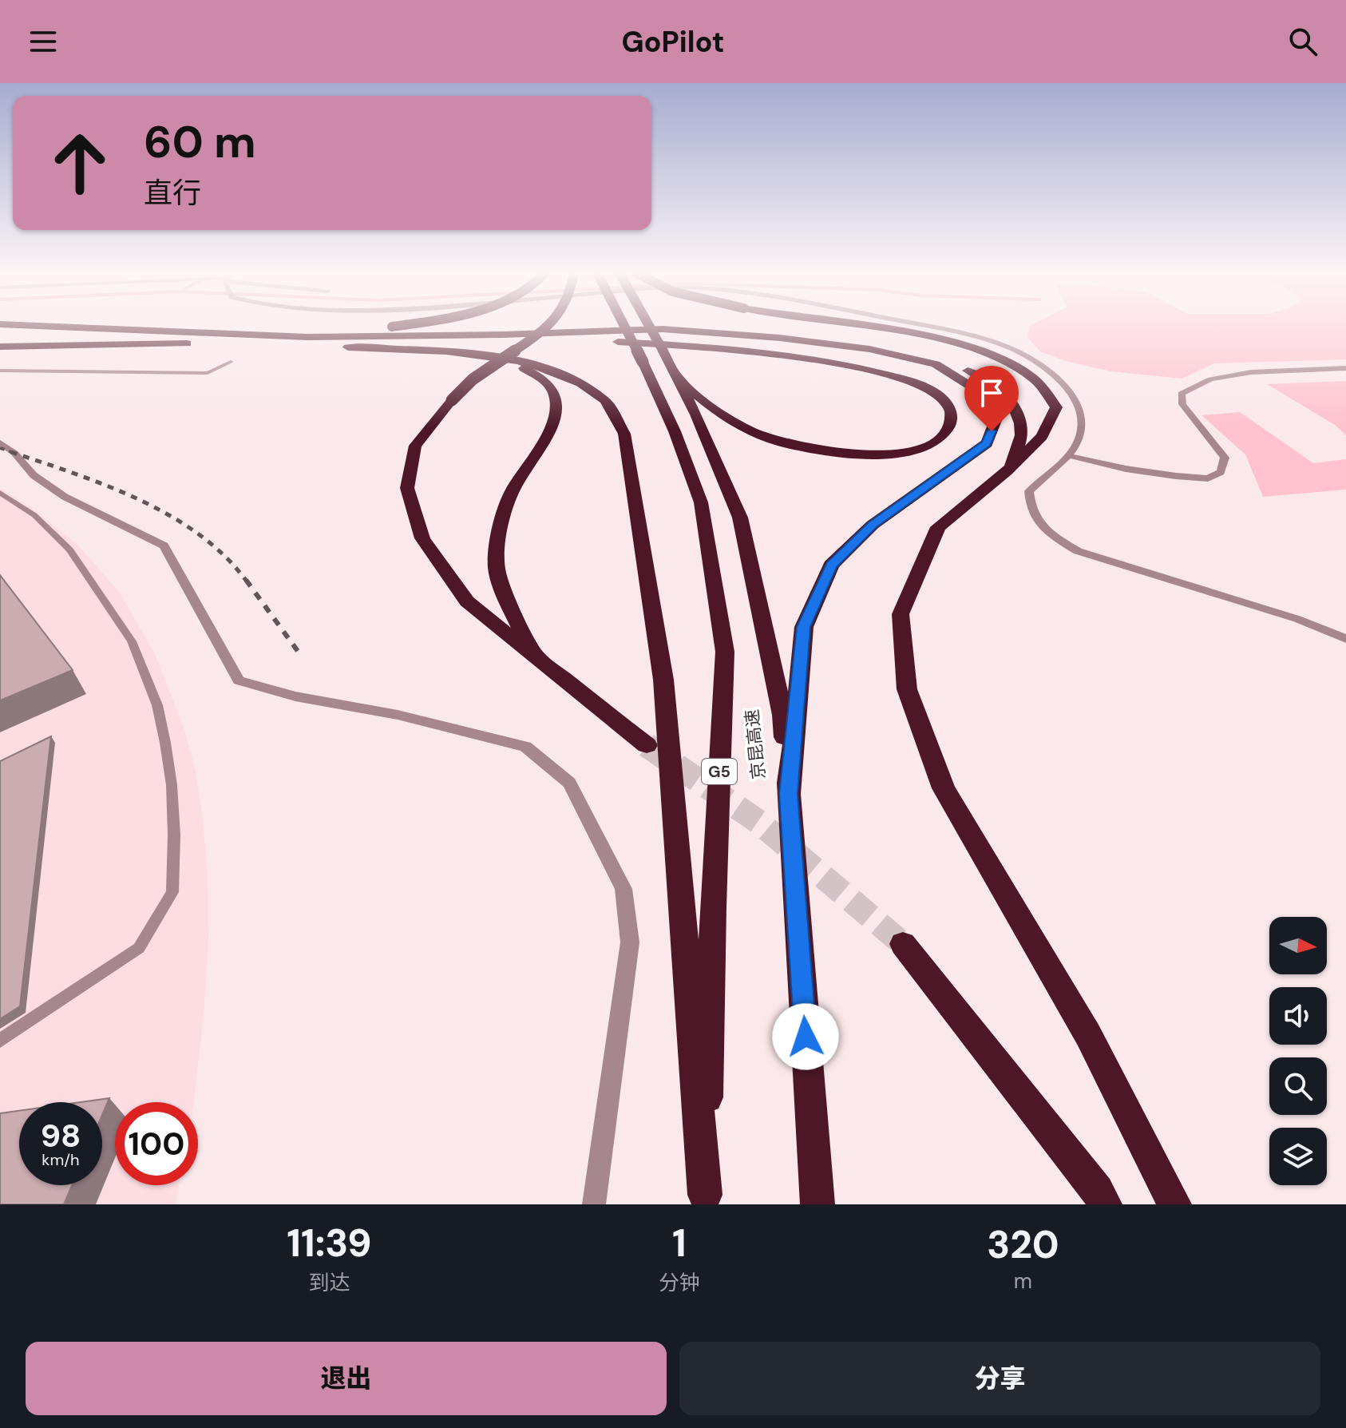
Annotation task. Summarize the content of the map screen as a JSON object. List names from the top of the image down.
{
  "streets": {
    "highway": ["京昆高速", "G5"]
  },
  "north": "right",
  "page": {
    "header": "GoPilot",
    "turn": ["60 m", "直行"],
    "speed": "98 km/h",
    "limit": "100",
    "eta": [
      "11:39",
      "到达",
      "1",
      "分钟",
      "320",
      "m"
    ],
    "buttons": ["退出", "分享"]
  }
}
